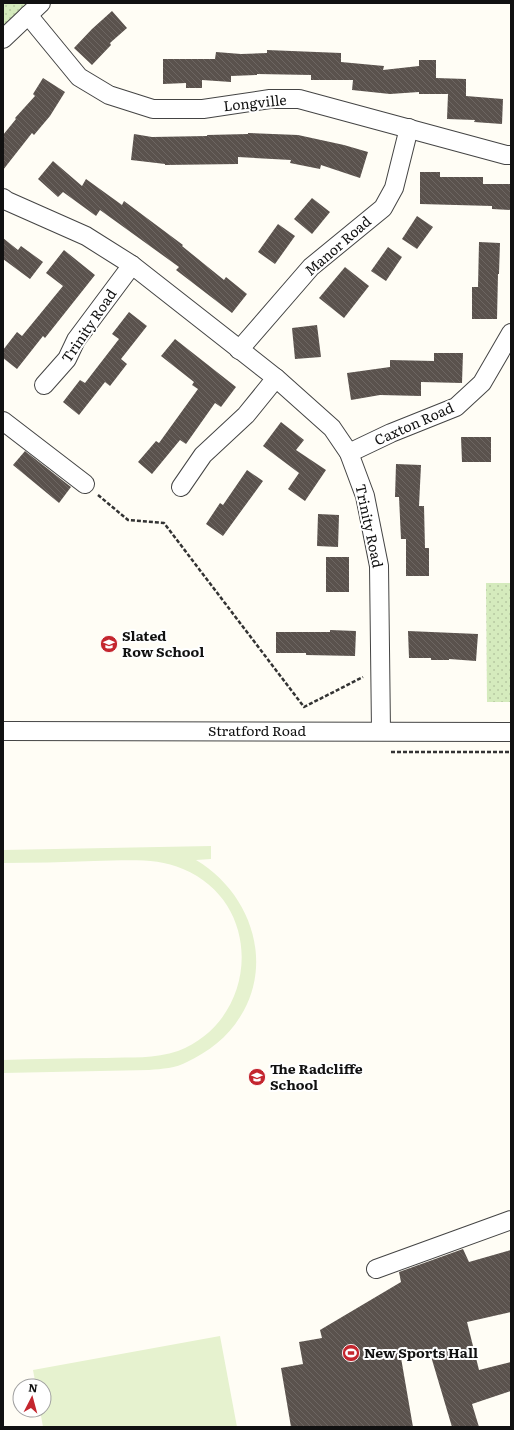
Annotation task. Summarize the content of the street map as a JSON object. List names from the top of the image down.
{
  "streets": {
    "street": [
      "Longville",
      "Manor Road",
      "Trinity Road",
      "Caxton Road",
      "Stratford Road"
    ]
  },
  "crossings": [
    ["Longville", "Manor Road"],
    ["Manor Road", "Trinity Road"],
    ["Trinity Road", "Caxton Road"],
    ["Trinity Road", "Stratford Road"]
  ],
  "places": {
    "school or university": ["Slated Row School", "The Radcliffe School"],
    "sports": ["New Sports Hall"]
  },
  "north": "top"
}
